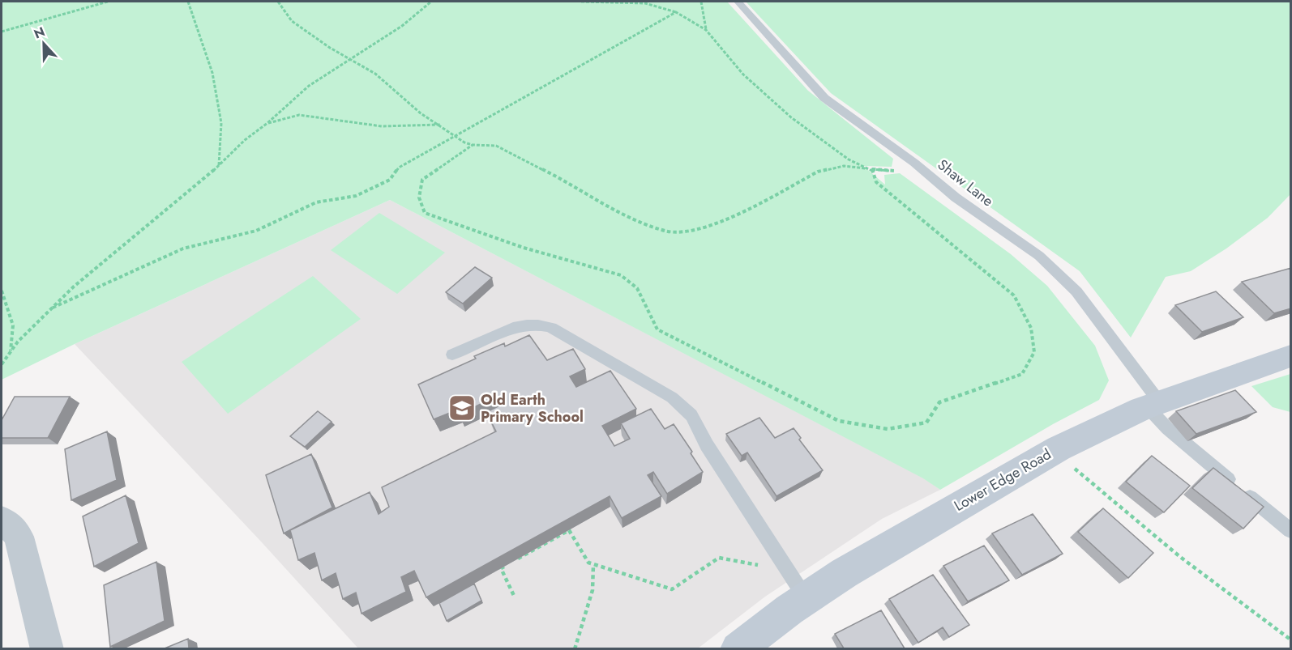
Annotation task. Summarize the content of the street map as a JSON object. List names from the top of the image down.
{
  "streets": {
    "street": ["Lower Edge Road"],
    "lane": ["Shaw Lane"]
  },
  "crossings": [
    ["Shaw Lane", "Lower Edge Road"]
  ],
  "places": {
    "school or university": ["Old Earth Primary School"]
  },
  "north": "top"
}
